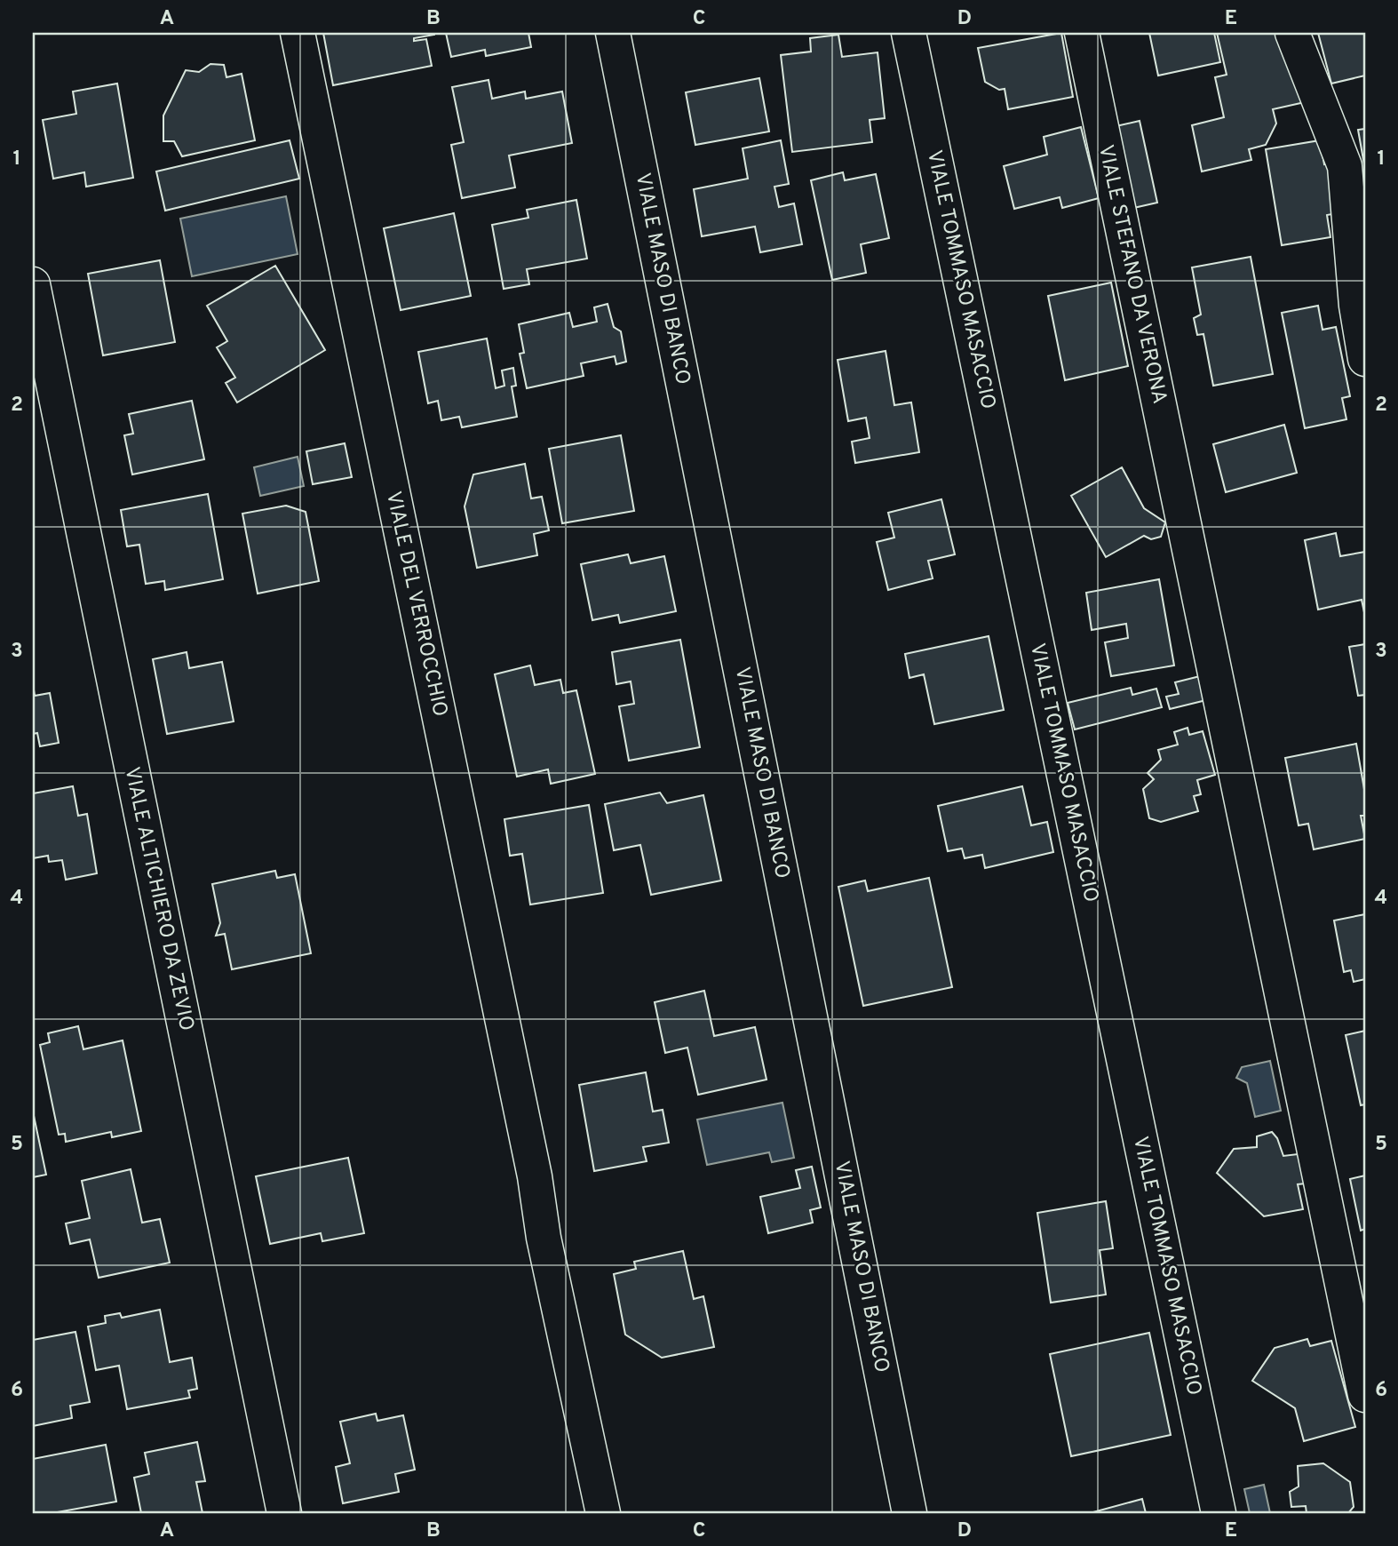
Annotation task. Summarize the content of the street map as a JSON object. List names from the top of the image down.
{
  "streets": {
    "street": [
      "VIALE STEFANO DA VERONA",
      "VIALE MASO DI BANCO",
      "VIALE TOMMASO MASACCIO",
      "VIALE DEL VERROCCHIO",
      "VIALE ALTICHIERO DA ZEVIO"
    ]
  },
  "grid": {
    "columns": [
      "A",
      "B",
      "C",
      "D",
      "E"
    ],
    "rows": [
      "1",
      "2",
      "3",
      "4",
      "5",
      "6"
    ]
  }
}
